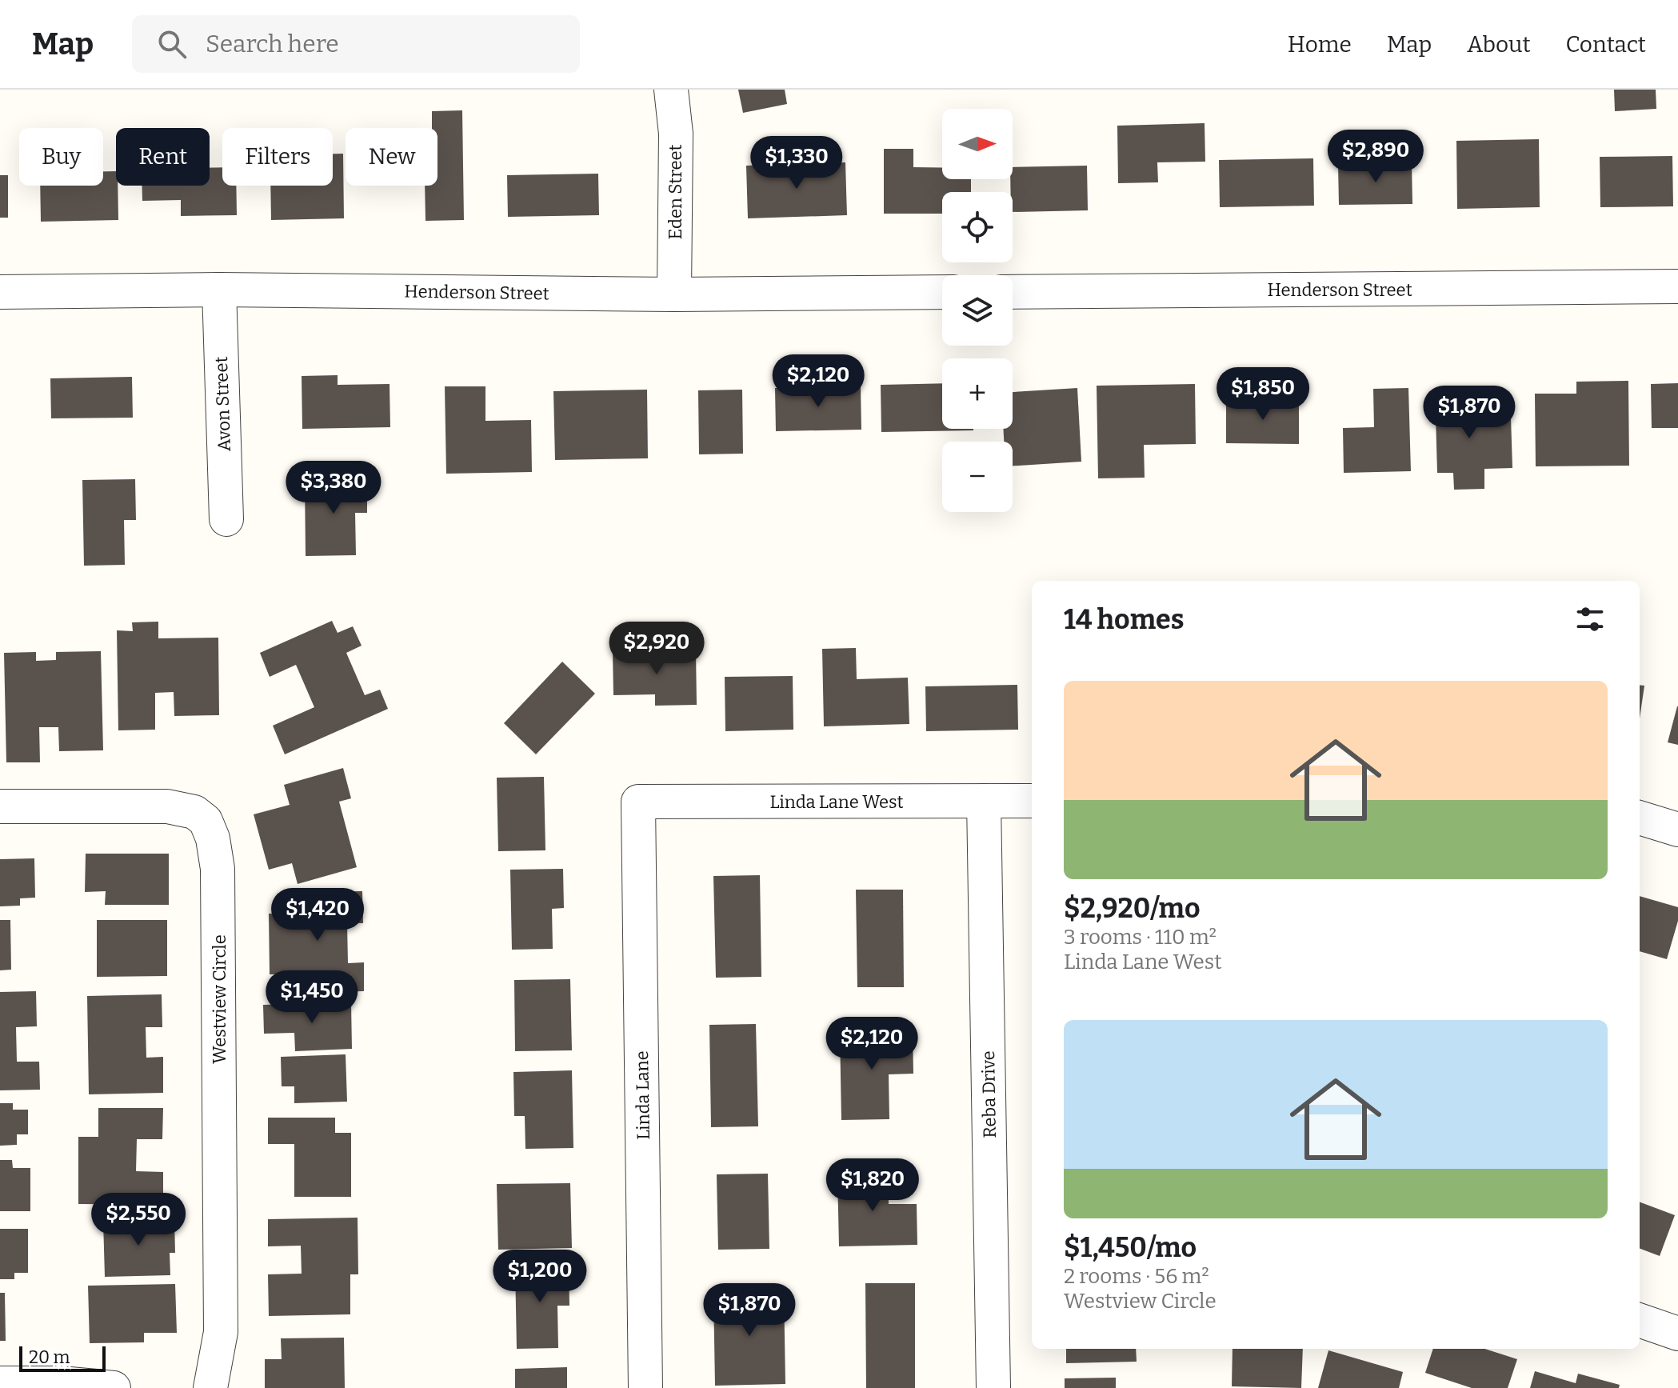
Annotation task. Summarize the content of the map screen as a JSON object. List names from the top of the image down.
{
  "streets": {
    "street": [
      "Eden Street",
      "Henderson Street",
      "Avon Street",
      "Linda Lane West",
      "Westview Circle",
      "Reba Drive",
      "Linda Lane"
    ]
  },
  "crossings": [
    ["Eden Street", "Henderson Street"],
    ["Henderson Street", "Avon Street"],
    ["Linda Lane West", "Reba Drive"],
    ["Linda Lane West", "Linda Lane"]
  ],
  "scale_bar": "20 m",
  "north": "right",
  "page": {
    "header": "Map",
    "search": "Search here",
    "nav": [
      "Home",
      "Map",
      "About",
      "Contact"
    ],
    "map_buttons": ["+", "−"],
    "chip": [
      "Buy",
      "Rent",
      "Filters",
      "New"
    ],
    "price": [
      "$2,890",
      "$1,330",
      "$2,120",
      "$1,850",
      "$1,870",
      "$3,380",
      "$2,920",
      "$1,420",
      "$1,450",
      "$2,120",
      "$1,820",
      "$2,550",
      "$1,200",
      "$1,870"
    ],
    "heading": "14 homes",
    "list": [
      {
        "name": "$2,920/mo",
        "note": "3 rooms · 110 m² · Linda Lane West"
      },
      {
        "name": "$1,450/mo",
        "note": "2 rooms · 56 m² · Westview Circle"
      }
    ],
    "scale": "20 m"
  }
}
